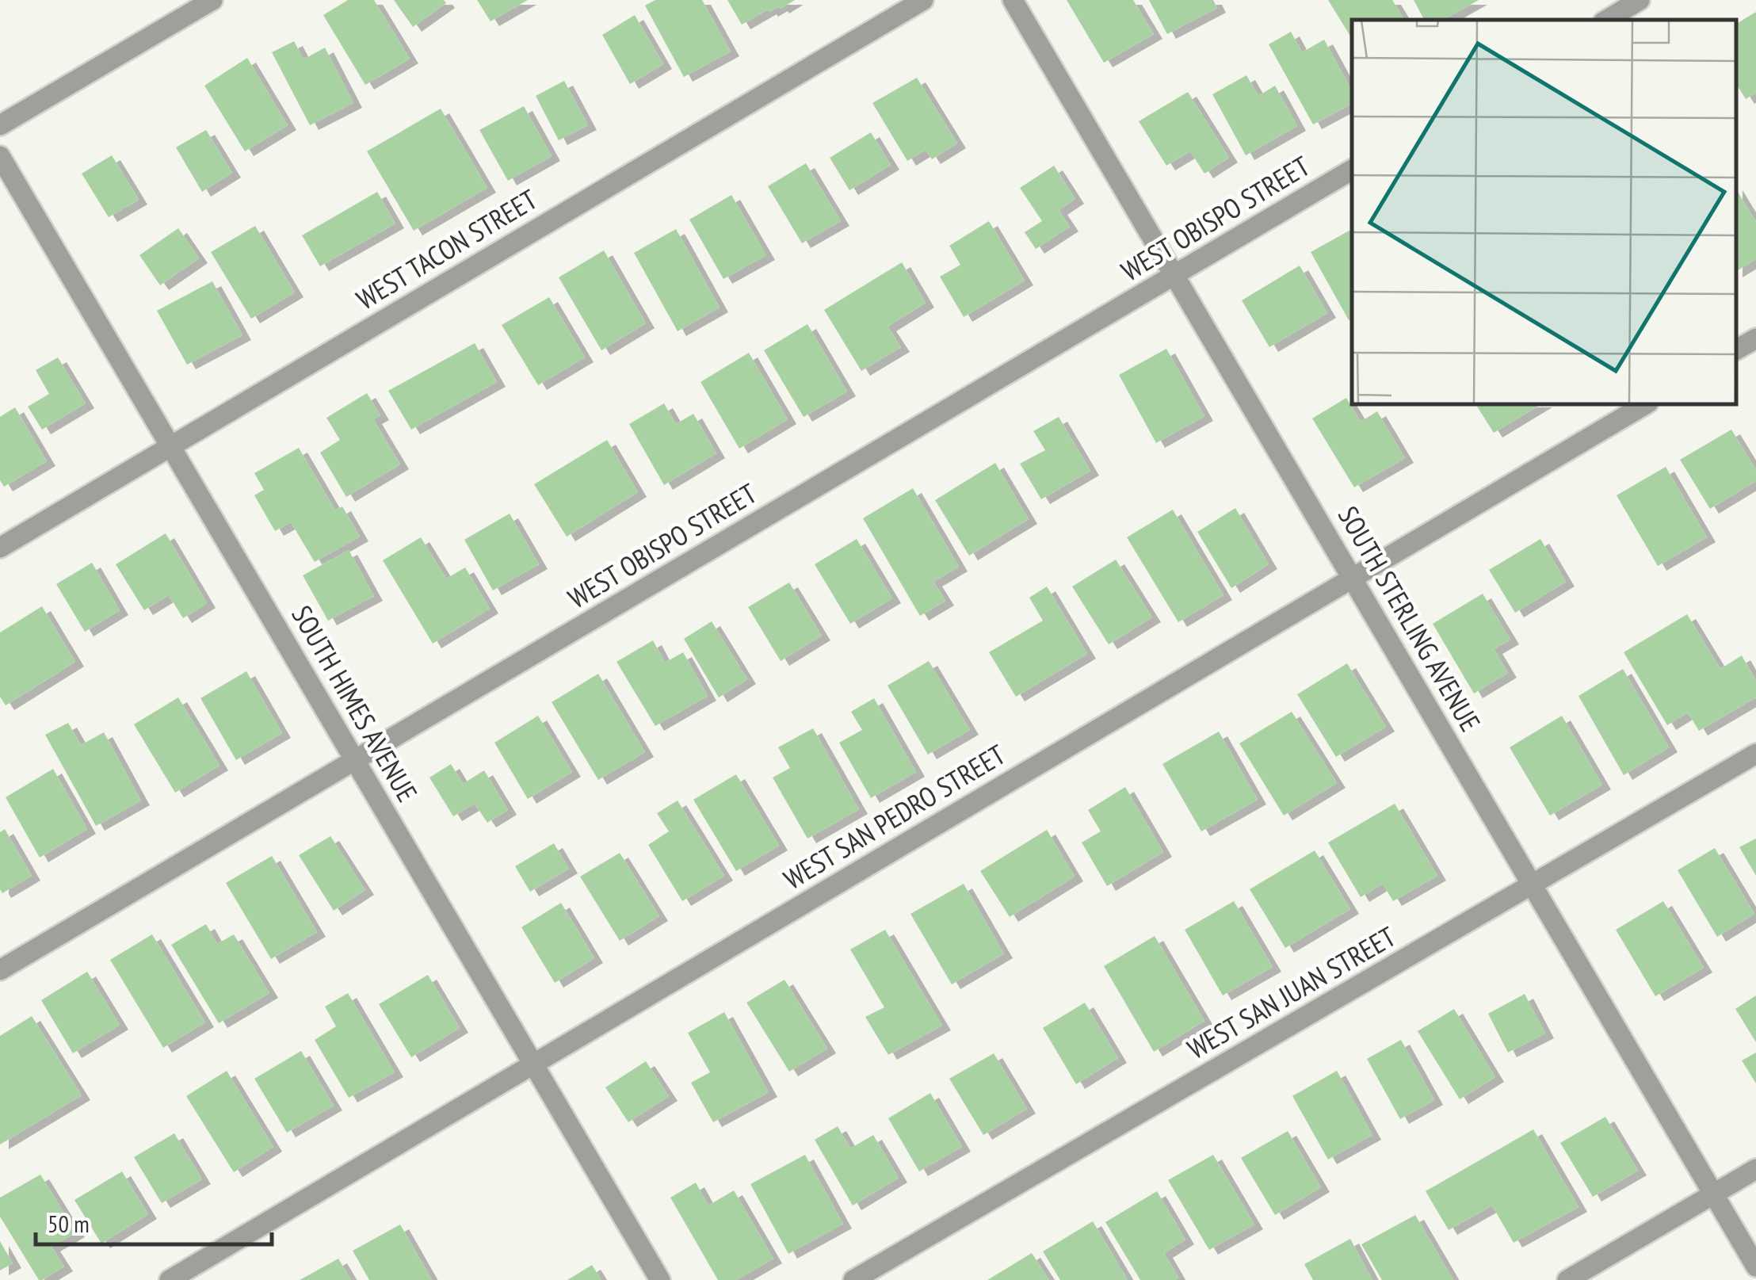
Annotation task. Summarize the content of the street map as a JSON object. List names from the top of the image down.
{
  "streets": {
    "street": [
      "WEST OBISPO STREET",
      "WEST TACON STREET",
      "SOUTH STERLING AVENUE",
      "SOUTH HIMES AVENUE",
      "WEST SAN PEDRO STREET",
      "WEST SAN JUAN STREET"
    ]
  },
  "crossings": [
    ["WEST OBISPO STREET", "SOUTH STERLING AVENUE"],
    ["WEST OBISPO STREET", "SOUTH HIMES AVENUE"],
    ["WEST TACON STREET", "SOUTH HIMES AVENUE"],
    ["SOUTH STERLING AVENUE", "WEST SAN PEDRO STREET"],
    ["SOUTH STERLING AVENUE", "WEST SAN JUAN STREET"],
    ["SOUTH HIMES AVENUE", "WEST SAN PEDRO STREET"]
  ],
  "scale_bar": "50 m"
}
